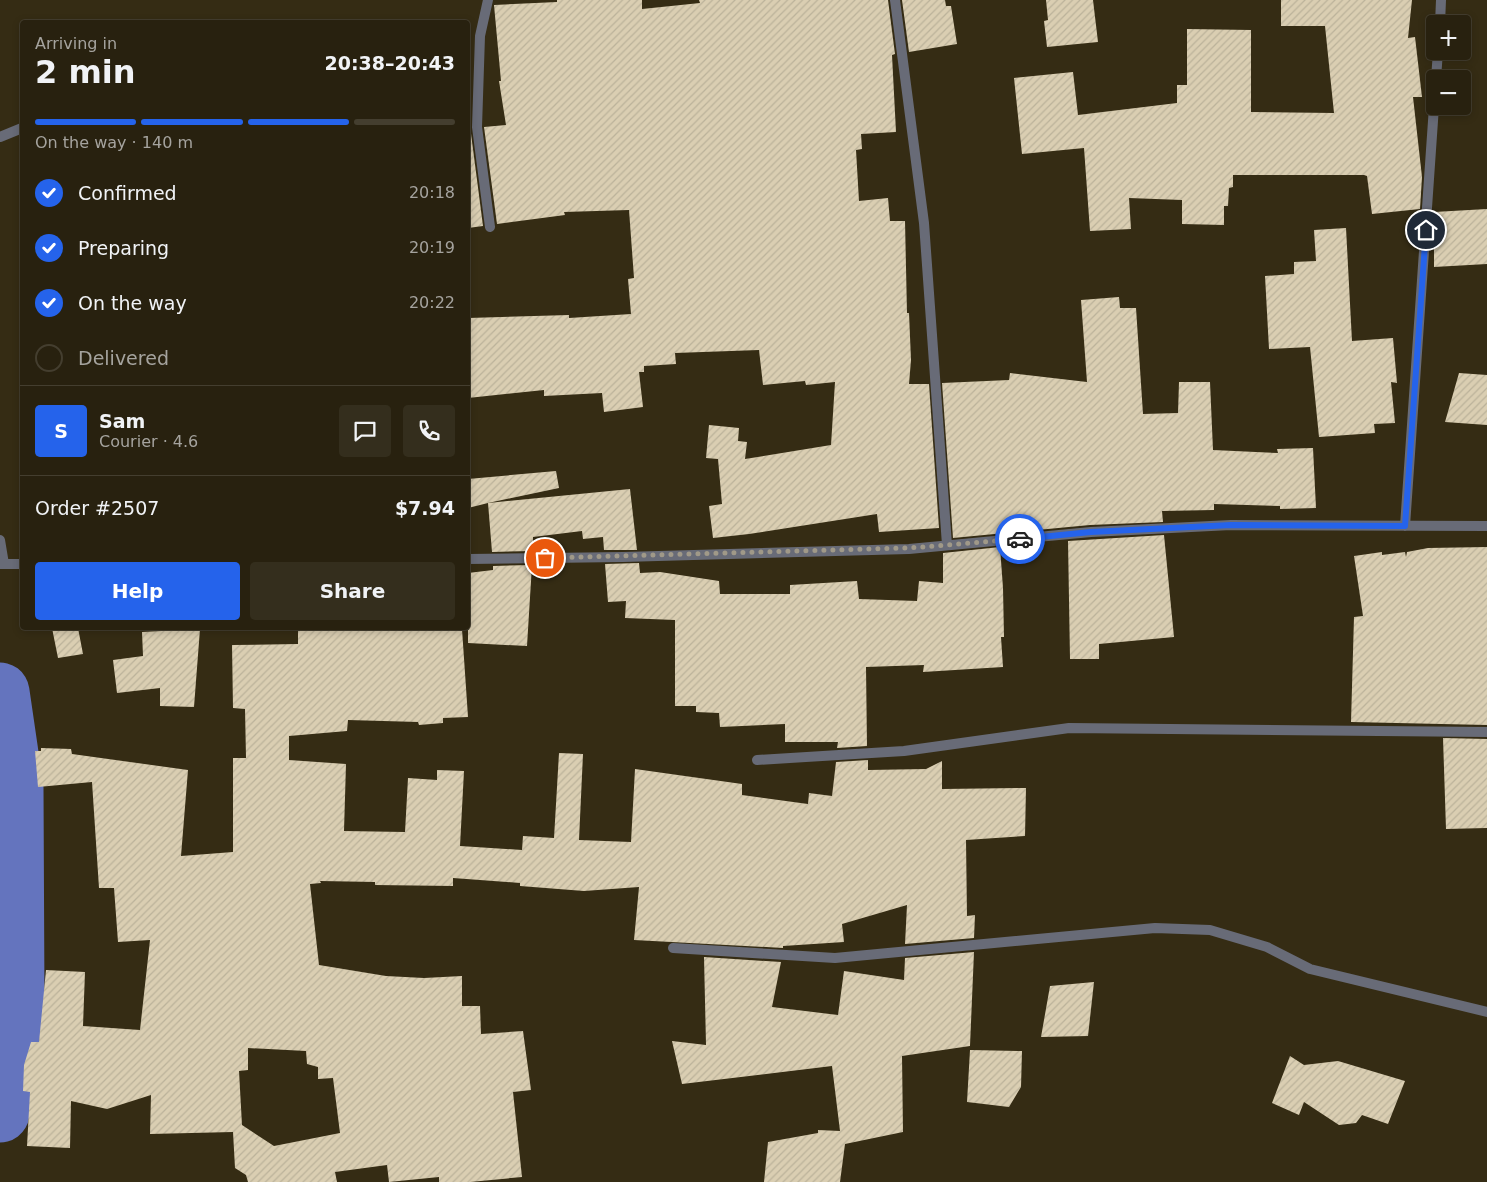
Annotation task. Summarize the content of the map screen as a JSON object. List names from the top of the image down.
{
  "page": {
    "map_buttons": ["+", "−"],
    "heading": ["2 min", "Arriving in", "20:38–20:43"],
    "panel": [
      "Sam",
      "Courier · 4.6",
      "Order #2507",
      "$7.94"
    ],
    "bar": "On the way · 140 m",
    "list": [
      ["Confirmed", "20:18"],
      ["Preparing", "20:19"],
      ["On the way", "20:22"],
      "Delivered"
    ],
    "round": "S",
    "buttons": ["Help", "Share"]
  }
}
